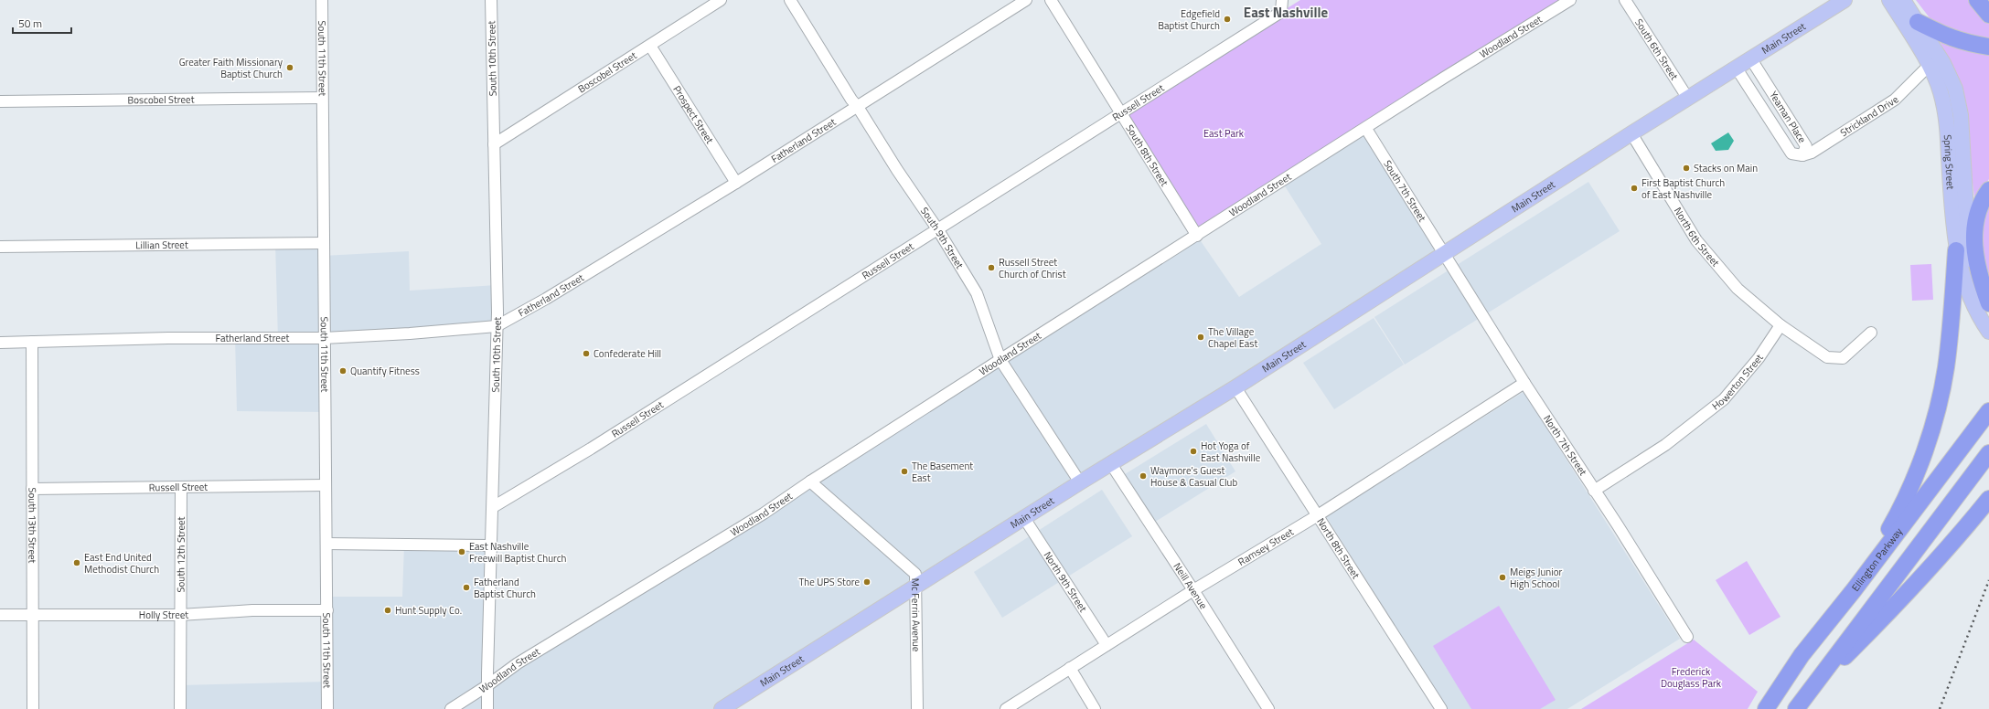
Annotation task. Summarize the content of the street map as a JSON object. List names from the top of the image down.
{
  "streets": {
    "highway": ["Ellington Parkway"],
    "main road": ["Main Street", "Spring Street"],
    "street": [
      "Woodland Street",
      "South 6th Street",
      "South 11th Street",
      "South 10th Street",
      "Boscobel Street",
      "Russell Street",
      "Prospect Street",
      "Strickland Drive",
      "Yeaman Place",
      "Fatherland Street",
      "South 8th Street",
      "South 7th Street",
      "North 6th Street",
      "South 9th Street",
      "Lillian Street",
      "Howerton Street",
      "North 7th Street",
      "South 13th Street",
      "Ramsey Street",
      "North 8th Street",
      "South 12th Street",
      "North 9th Street",
      "Neill Avenue",
      "Holly Street",
      "Mc Ferrin Avenue"
    ]
  },
  "crossings": [
    ["Woodland Street", "South 10th Street"],
    ["Woodland Street", "South 8th Street"],
    ["Woodland Street", "South 7th Street"],
    ["Woodland Street", "South 9th Street"],
    ["Woodland Street", "Mc Ferrin Avenue"],
    ["Main Street", "South 6th Street"],
    ["Main Street", "Yeaman Place"],
    ["Main Street", "South 7th Street"],
    ["Main Street", "North 6th Street"],
    ["Main Street", "South 9th Street"],
    ["Main Street", "North 7th Street"],
    ["Main Street", "North 8th Street"],
    ["Main Street", "North 9th Street"],
    ["Main Street", "Neill Avenue"],
    ["Main Street", "Mc Ferrin Avenue"],
    ["South 11th Street", "Boscobel Street"],
    ["South 11th Street", "Russell Street"],
    ["South 11th Street", "Fatherland Street"],
    ["South 11th Street", "Lillian Street"],
    ["South 11th Street", "Holly Street"],
    ["South 10th Street", "Boscobel Street"],
    ["South 10th Street", "Russell Street"],
    ["South 10th Street", "Fatherland Street"],
    ["Boscobel Street", "Prospect Street"],
    ["Russell Street", "South 8th Street"],
    ["Russell Street", "South 9th Street"],
    ["Russell Street", "South 13th Street"],
    ["Russell Street", "South 12th Street"],
    ["Prospect Street", "Fatherland Street"],
    ["Strickland Drive", "Yeaman Place"],
    ["Strickland Drive", "Spring Street"],
    ["Fatherland Street", "South 9th Street"],
    ["Fatherland Street", "South 13th Street"],
    ["South 7th Street", "North 7th Street"],
    ["North 6th Street", "Howerton Street"],
    ["Howerton Street", "North 7th Street"],
    ["North 7th Street", "Ramsey Street"],
    ["South 13th Street", "Holly Street"],
    ["Ramsey Street", "North 8th Street"],
    ["Ramsey Street", "North 9th Street"],
    ["Ramsey Street", "Neill Avenue"],
    ["South 12th Street", "Holly Street"]
  ],
  "districts": ["East Nashville"],
  "parks": ["East Park", "Frederick Douglass Park"],
  "places": [
    "Edgefield Baptist Church",
    "Greater Faith Missionary Baptist Church",
    "Stacks on Main",
    "First Baptist Church of East Nashville",
    "Russell Street Church of Christ",
    "The Village Chapel East",
    "Confederate Hill",
    "Quantify Fitness",
    "Hot Yoga of East Nashville",
    "The Basement East",
    "Waymore's Guest House & Casual Club",
    "East Nashville Freewill Baptist Church",
    "East End United Methodist Church",
    "Meigs Junior High School",
    "The UPS Store",
    "Fatherland Baptist Church",
    "Hunt Supply Co."
  ],
  "scale_bar": "50 m"
}
